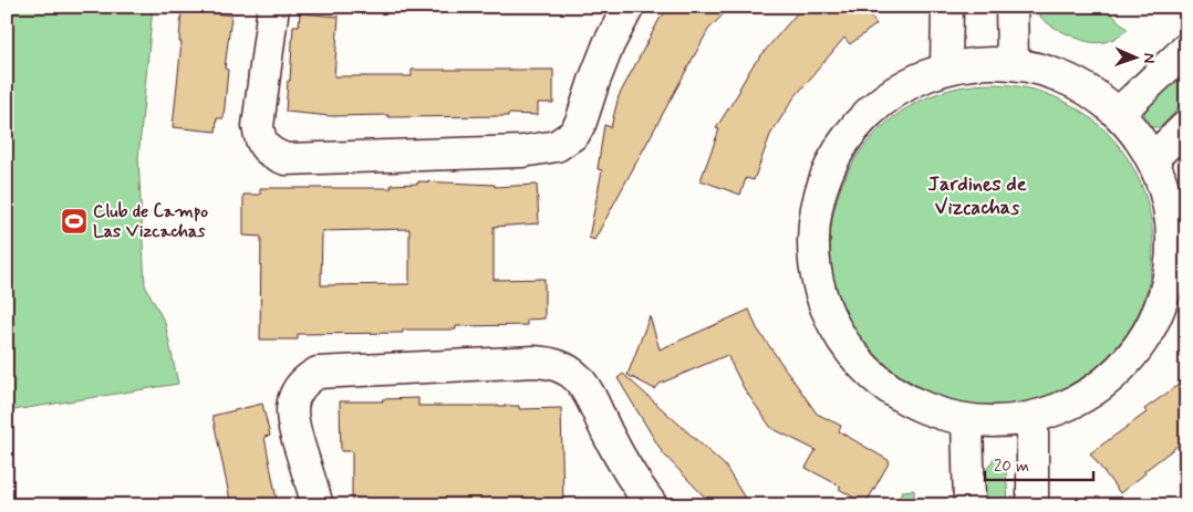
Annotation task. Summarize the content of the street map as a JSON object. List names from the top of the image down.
{
  "districts": ["Jardines de Vizcachas"],
  "places": {
    "sports": ["Club de Campo Las Vizcachas"]
  },
  "scale_bar": "20 m",
  "north": "right"
}
